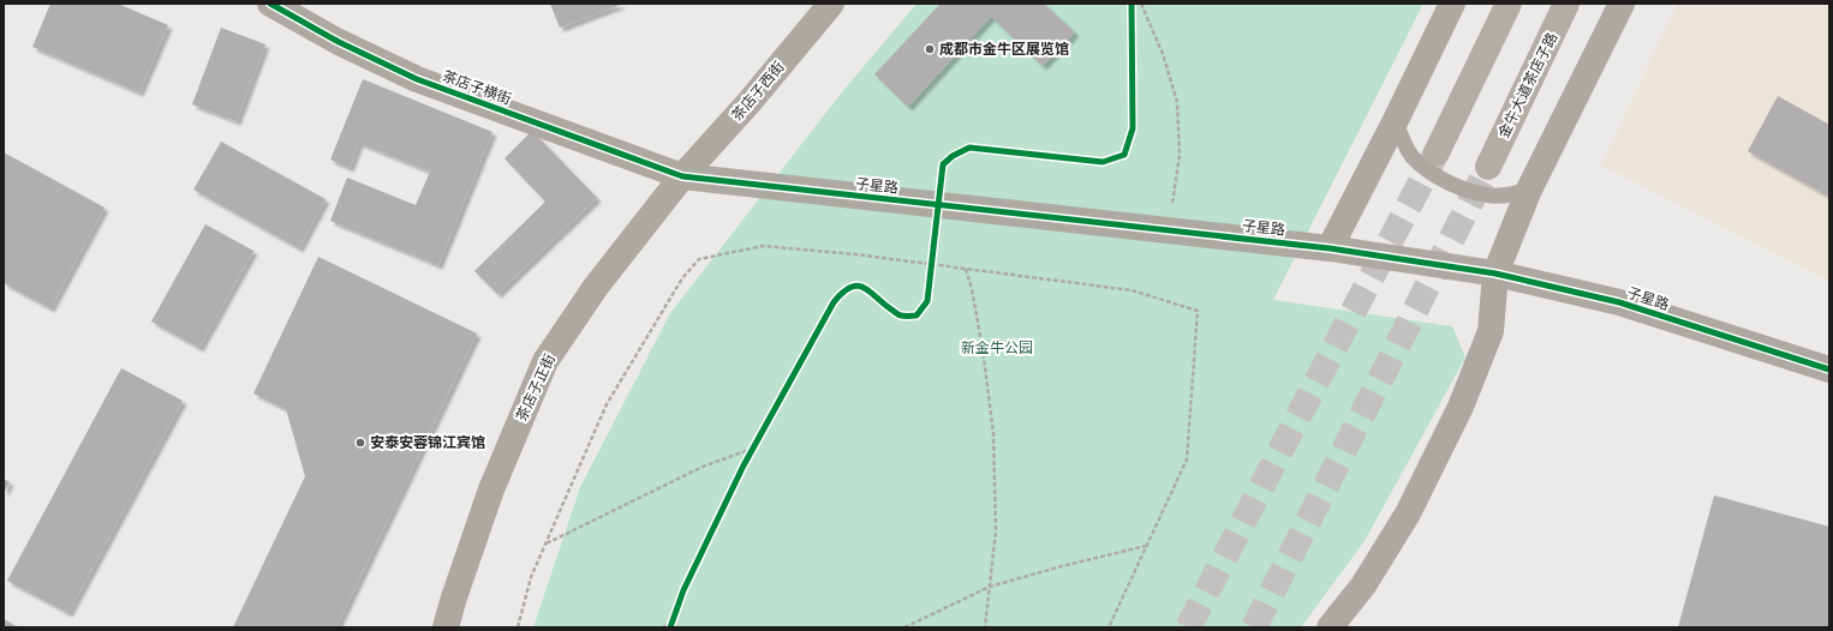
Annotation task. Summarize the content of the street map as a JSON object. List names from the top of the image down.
{
  "streets": {
    "highway": ["金牛大道茶店子路"],
    "main road": ["茶店子西街", "茶店子正街"],
    "street": ["茶店子横街", "子星路"]
  },
  "crossings": [
    ["茶店子横街", "茶店子西街"],
    ["茶店子横街", "子星路"],
    ["茶店子横街", "茶店子正街"],
    ["茶店子西街", "子星路"],
    ["茶店子西街", "茶店子正街"],
    ["子星路", "茶店子正街"]
  ],
  "parks": ["新金牛公园"],
  "places": ["成都市金牛区展览馆", "安泰安蓉锦江宾馆"]
}
